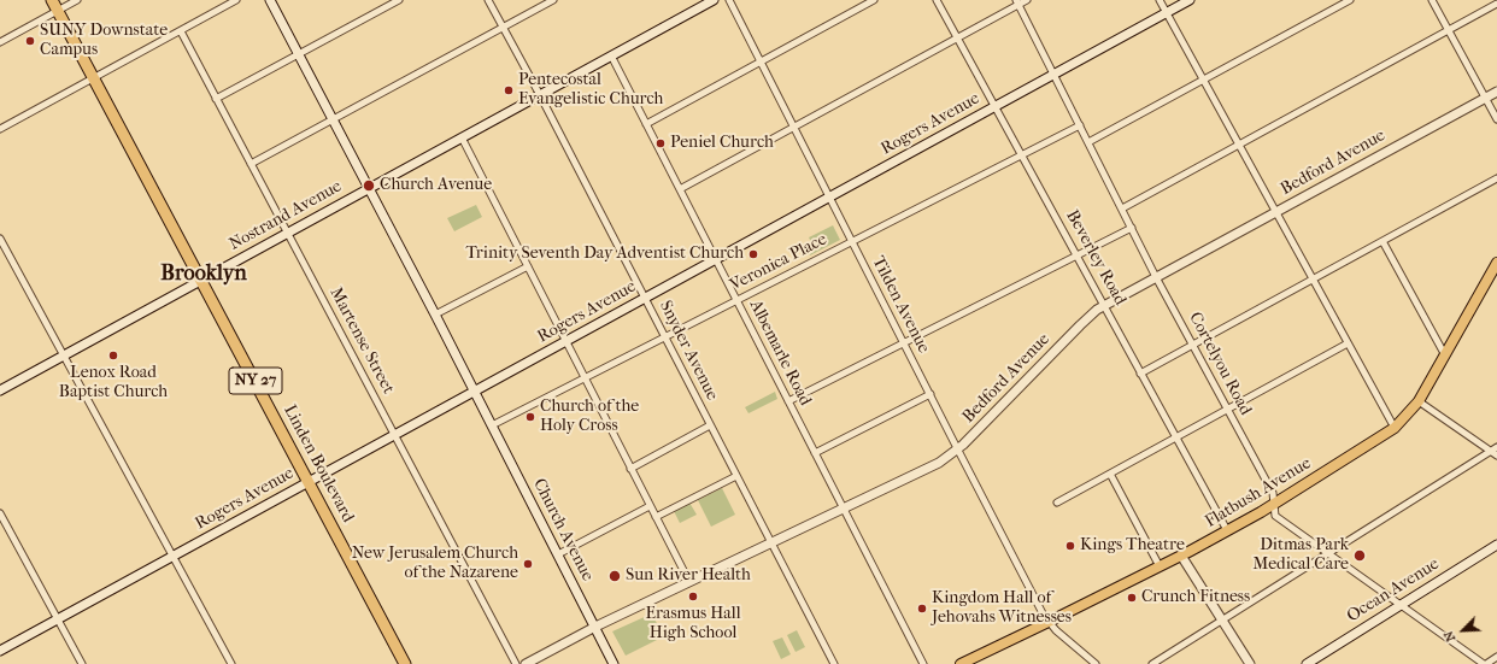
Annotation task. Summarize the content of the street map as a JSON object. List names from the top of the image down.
{
  "streets": {
    "highway": ["NY 27", "Linden Boulevard"],
    "main road": [
      "Rogers Avenue",
      "Bedford Avenue",
      "Nostrand Avenue",
      "Flatbush Avenue",
      "Church Avenue",
      "Ocean Avenue"
    ],
    "street": [
      "Beverley Road",
      "Veronica Place",
      "Tilden Avenue",
      "Martense Street",
      "Snyder Avenue",
      "Albemarle Road",
      "Cortelyou Road"
    ]
  },
  "crossings": [
    ["Rogers Avenue", "Beverley Road"],
    ["Rogers Avenue", "Tilden Avenue"],
    ["Rogers Avenue", "Martense Street"],
    ["Rogers Avenue", "Snyder Avenue"],
    ["Rogers Avenue", "Albemarle Road"],
    ["Rogers Avenue", "Cortelyou Road"],
    ["Rogers Avenue", "Linden Boulevard"],
    ["Rogers Avenue", "Church Avenue"],
    ["Bedford Avenue", "Beverley Road"],
    ["Bedford Avenue", "Tilden Avenue"],
    ["Bedford Avenue", "Snyder Avenue"],
    ["Bedford Avenue", "Albemarle Road"],
    ["Bedford Avenue", "Cortelyou Road"],
    ["Bedford Avenue", "Church Avenue"],
    ["Nostrand Avenue", "Martense Street"],
    ["Nostrand Avenue", "Snyder Avenue"],
    ["Nostrand Avenue", "Albemarle Road"],
    ["Nostrand Avenue", "Linden Boulevard"],
    ["Nostrand Avenue", "Church Avenue"],
    ["Beverley Road", "Veronica Place"],
    ["Beverley Road", "Flatbush Avenue"],
    ["Veronica Place", "Tilden Avenue"],
    ["Veronica Place", "Snyder Avenue"],
    ["Veronica Place", "Albemarle Road"],
    ["Veronica Place", "Cortelyou Road"],
    ["Veronica Place", "Church Avenue"],
    ["Tilden Avenue", "Flatbush Avenue"],
    ["Cortelyou Road", "Flatbush Avenue"],
    ["Cortelyou Road", "Ocean Avenue"]
  ],
  "districts": ["Brooklyn"],
  "places": [
    "SUNY Downstate Campus",
    "Pentecostal Evangelistic Church",
    "Peniel Church",
    "Church Avenue",
    "Trinity Seventh Day Adventist Church",
    "Lenox Road Baptist Church",
    "Church of the Holy Cross",
    "Kings Theatre",
    "Ditmas Park Medical Care",
    "New Jerusalem Church of the Nazarene",
    "Sun River Health",
    "Erasmus Hall High School",
    "Crunch Fitness",
    "Kingdom Hall of Jehovahs Witnesses"
  ],
  "north": "bottom left"
}
